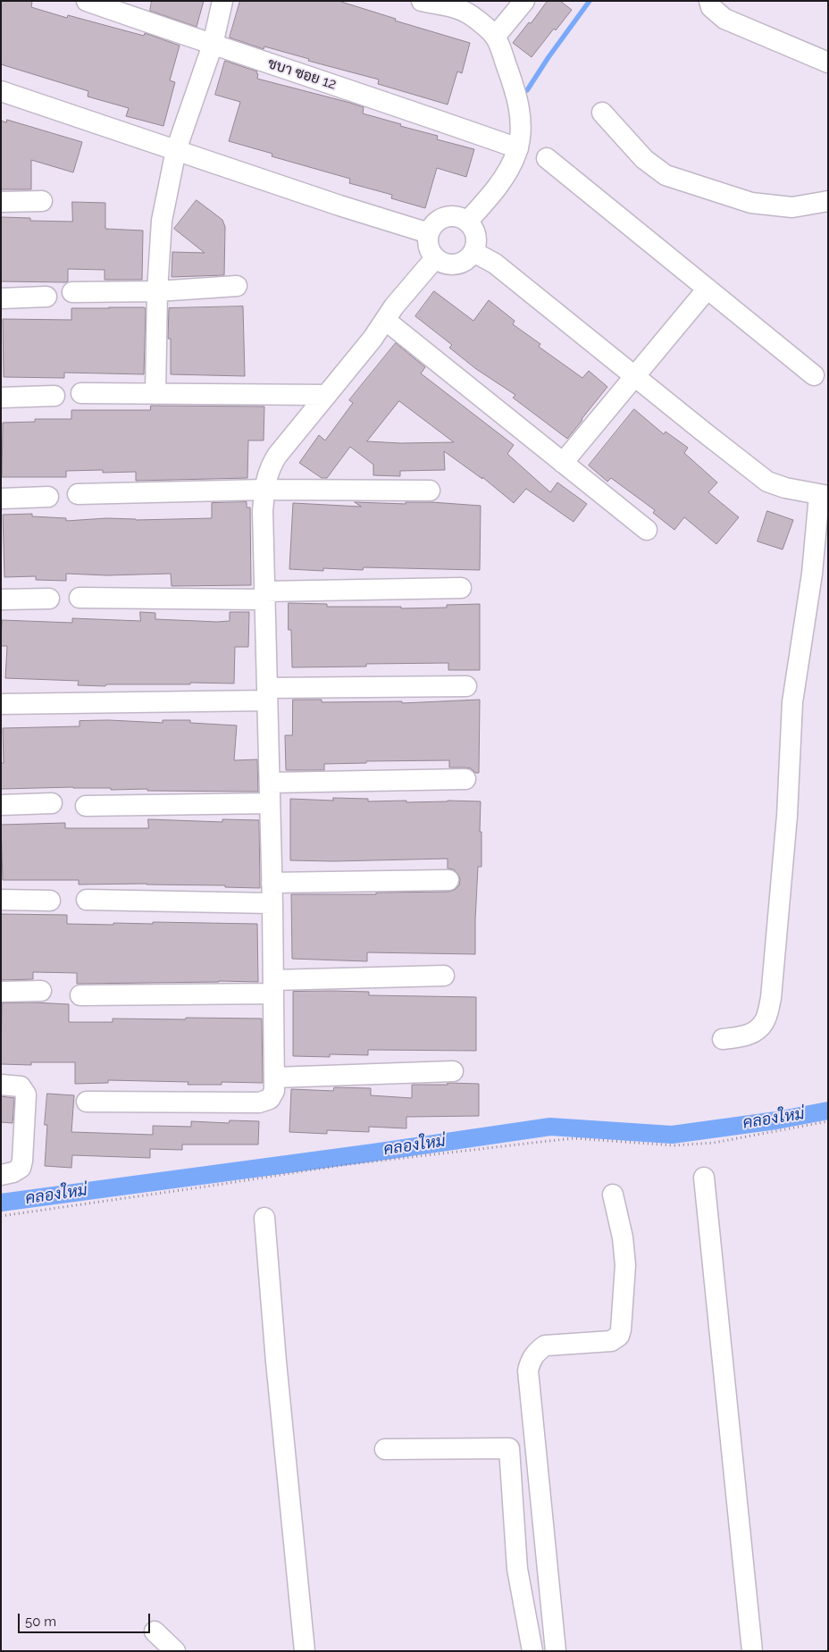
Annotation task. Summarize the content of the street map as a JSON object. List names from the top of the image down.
{
  "streets": {
    "street": ["ชบา ซอย 12"]
  },
  "water": ["คลองใหม่"],
  "scale_bar": "50 m"
}
